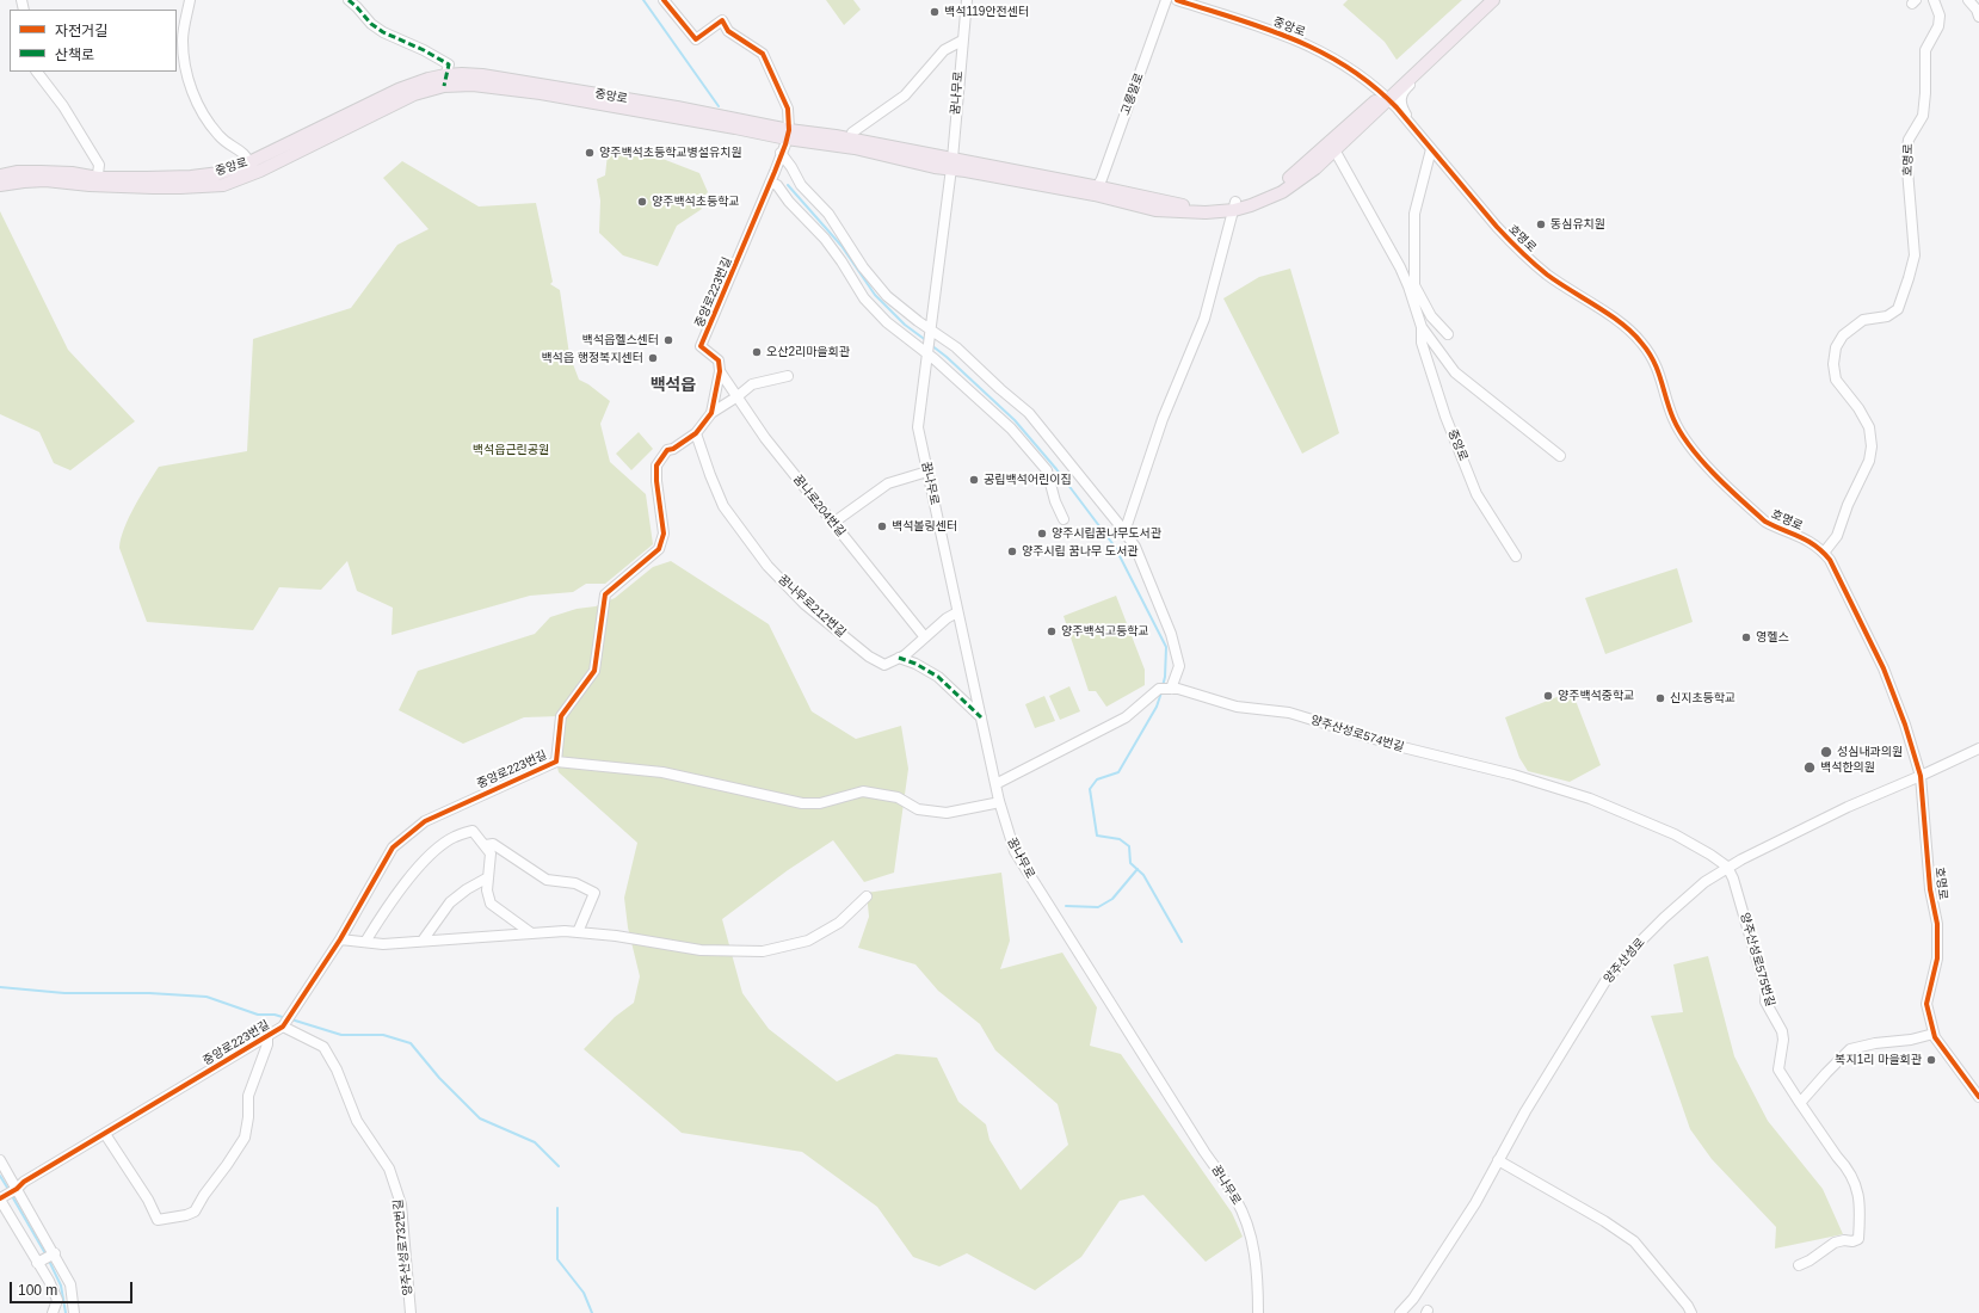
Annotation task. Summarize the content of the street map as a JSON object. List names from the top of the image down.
{
  "streets": {
    "main road": ["중앙로"],
    "street": [
      "꿈나무로",
      "고릉말로",
      "호명로",
      "중앙로223번길",
      "꿈나로204번길",
      "꿈나무로212번길",
      "양주산성로574번길",
      "양주산성로575번길",
      "양주산성로",
      "양주산성로732번길"
    ]
  },
  "crossings": [
    ["중앙로", "꿈나무로"],
    ["중앙로", "고릉말로"],
    ["중앙로", "호명로"],
    ["호명로", "양주산성로"],
    ["중앙로223번길", "꿈나로204번길"],
    ["중앙로223번길", "꿈나무로212번길"],
    ["중앙로223번길", "양주산성로732번길"],
    ["양주산성로574번길", "양주산성로575번길"],
    ["양주산성로574번길", "양주산성로"],
    ["양주산성로575번길", "양주산성로"]
  ],
  "districts": ["백석읍"],
  "parks": ["백석읍근린공원"],
  "places": [
    "백석119안전센터",
    "양주백석초등학교병설유치원",
    "양주백석초등학교",
    "동심유치원",
    "백석읍헬스센터",
    "오산2리마을회관",
    "백석읍 행정복지센터",
    "공립백석어린이집",
    "백석볼링센터",
    "양주시립꿈나무도서관",
    "양주시립 꿈나무 도서관",
    "양주백석고등학교",
    "영헬스",
    "양주백석중학교",
    "신지초등학교",
    "성심내과의원",
    "백석한의원",
    "복지1리 마을회관"
  ],
  "legend": ["자전거길", "산책로"],
  "scale_bar": "100 m"
}
